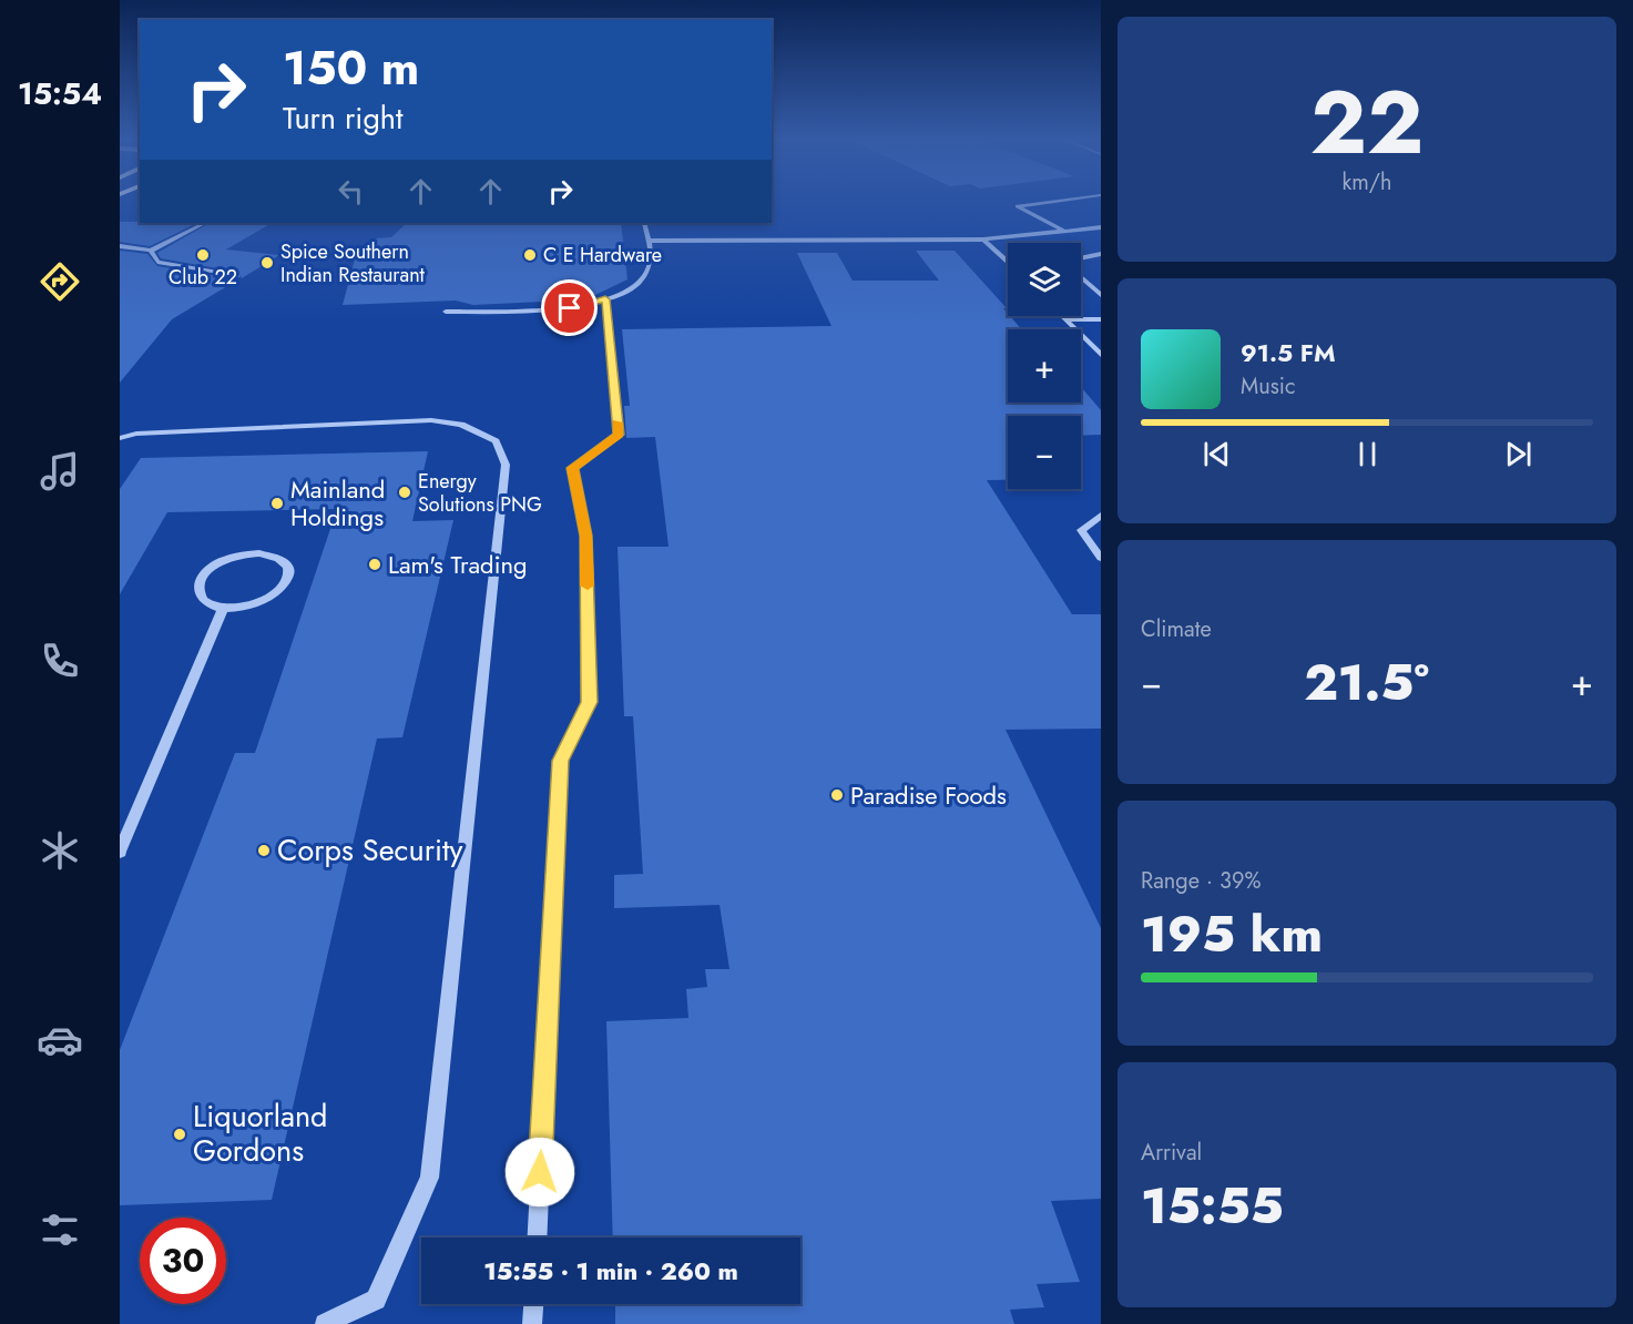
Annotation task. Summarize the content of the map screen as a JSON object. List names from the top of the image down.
{
  "places": [
    "Club 22",
    "C E Hardware",
    "Spice Southern Indian Restaurant",
    "Energy Solutions PNG",
    "Mainland Holdings",
    "Lam's Trading",
    "Paradise Foods",
    "Corps Security",
    "Liquorland Gordons"
  ],
  "page": {
    "tabs": "15:54",
    "tile": [
      ["22", "km/h"],
      "Climate",
      ["Range · 39%", "195 km"],
      ["Arrival", "15:55"]
    ],
    "turn": ["150 m", "Turn right"],
    "map_buttons": ["+", "−"],
    "song": ["91.5 FM", "Music"],
    "heat": ["−", "21.5°", "+"],
    "limit": "30",
    "trip": "15:55 · 1 min · 260 m"
  }
}
